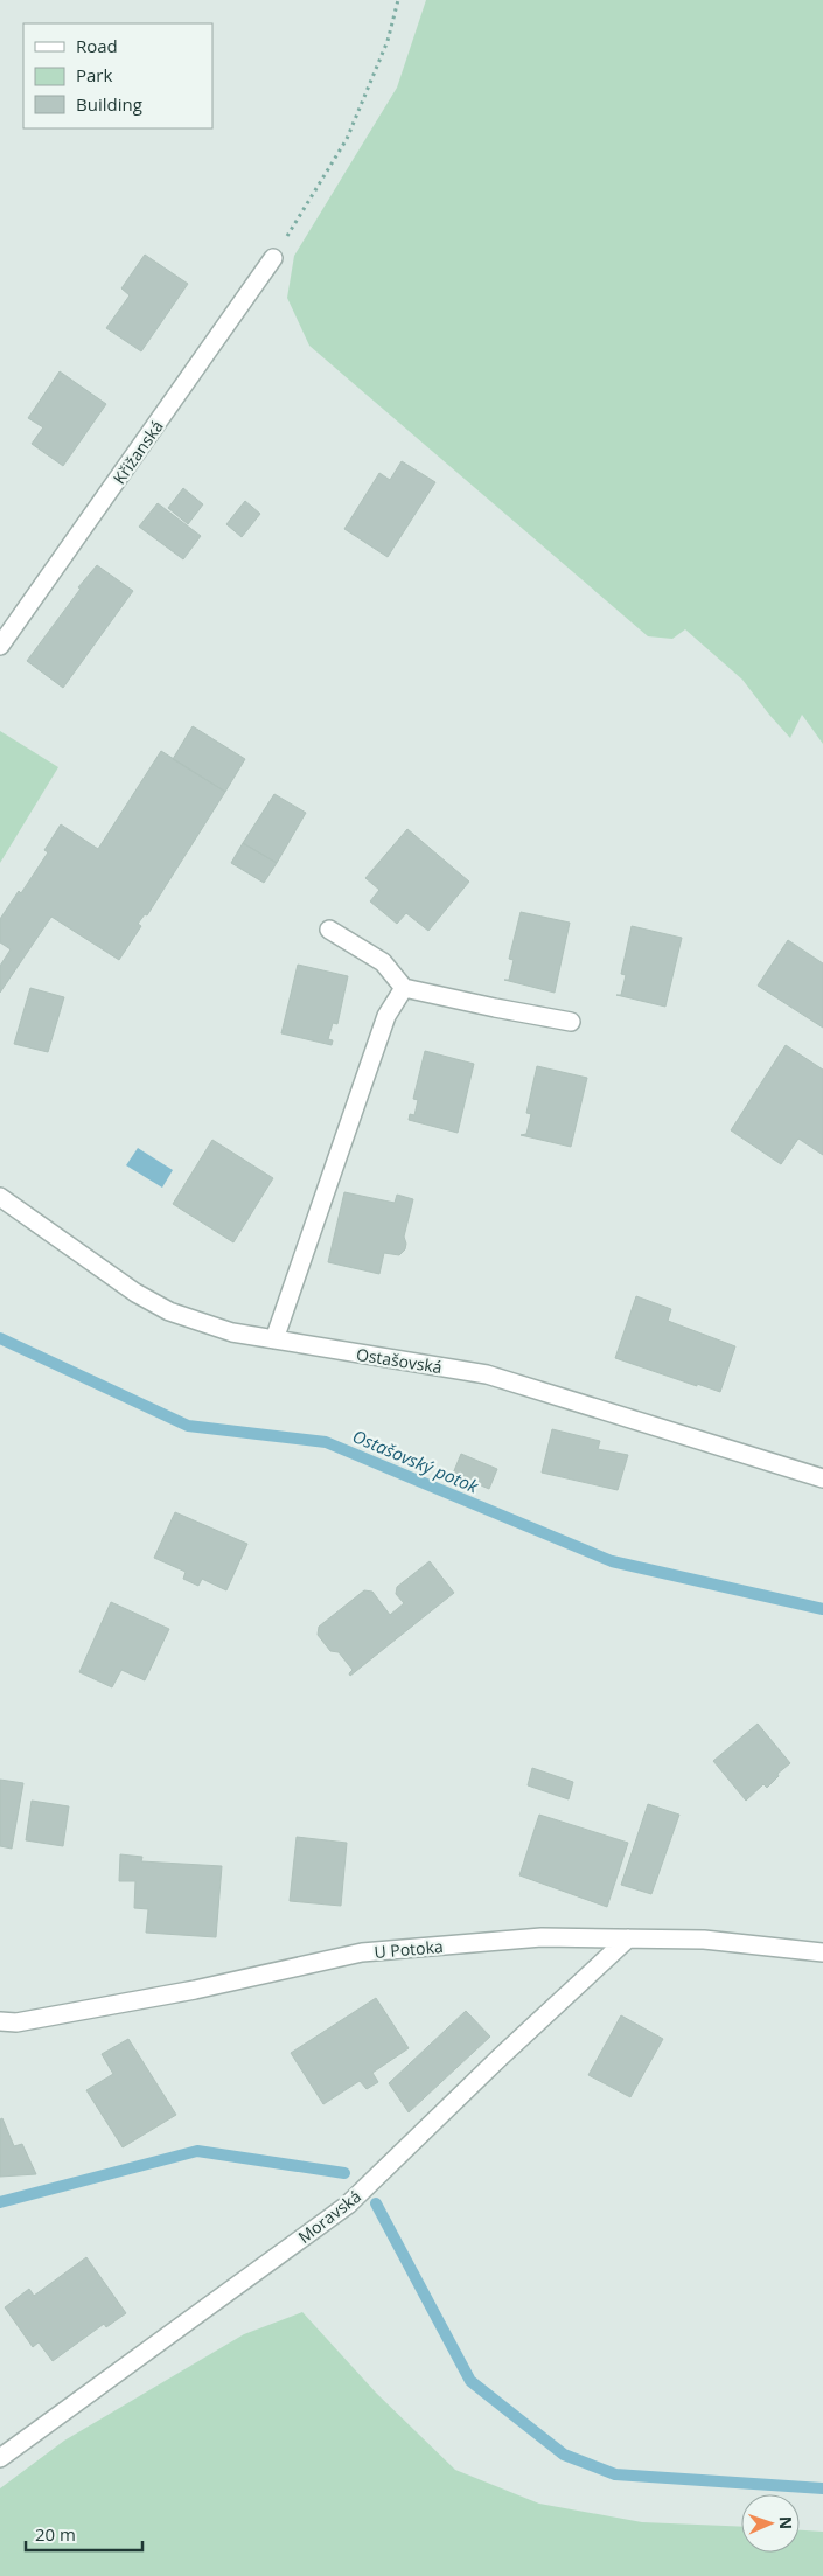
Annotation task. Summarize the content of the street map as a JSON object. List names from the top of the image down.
{
  "streets": {
    "street": [
      "Křižanská",
      "Ostašovská",
      "U Potoka",
      "Moravská"
    ]
  },
  "crossings": [
    ["U Potoka", "Moravská"]
  ],
  "water": ["Ostašovský potok"],
  "legend": ["Road", "Park", "Building"],
  "scale_bar": "20 m",
  "north": "right"
}
